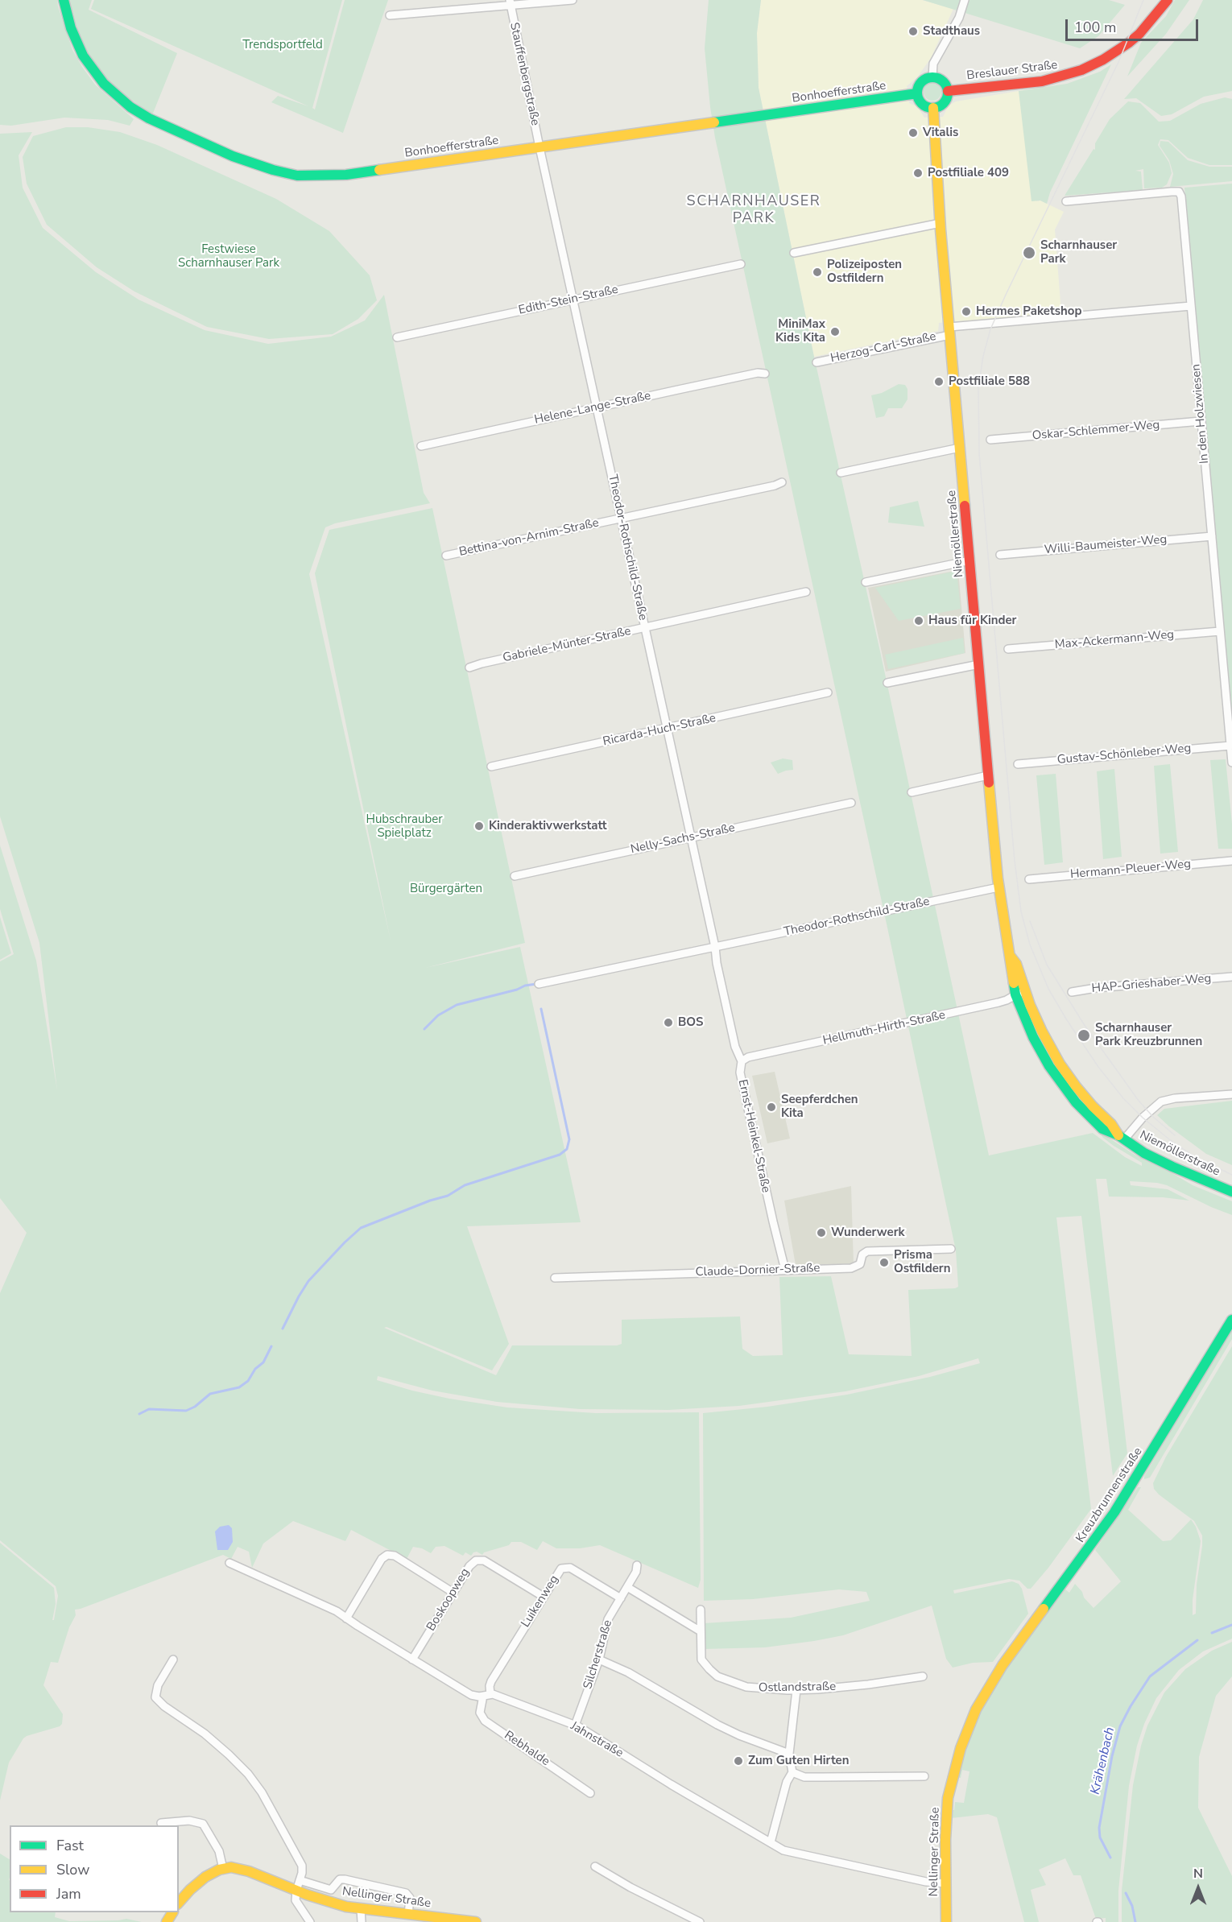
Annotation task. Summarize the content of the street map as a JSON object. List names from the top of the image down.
{
  "streets": {
    "main road": [
      "Breslauer Straße",
      "Bonhoefferstraße",
      "Niemöllerstraße",
      "Kreuzbrunnenstraße",
      "Nellinger Straße"
    ],
    "street": [
      "Stauffenbergstraße",
      "Edith-Stein-Straße",
      "Herzog-Carl-Straße",
      "Helene-Lange-Straße",
      "In den Holzwiesen",
      "Oskar-Schlemmer-Weg",
      "Bettina-von-Arnim-Straße",
      "Willi-Baumeister-Weg",
      "Theodor-Rothschild-Straße",
      "Max-Ackermann-Weg",
      "Gabriele-Münter-Straße",
      "Ricarda-Huch-Straße",
      "Gustav-Schönleber-Weg",
      "Nelly-Sachs-Straße",
      "Hermann-Pleuer-Weg",
      "HAP-Grieshaber-Weg",
      "Hellmuth-Hirth-Straße",
      "Ernst-Heinkel-Straße",
      "Claude-Dornier-Straße",
      "Boskoopweg",
      "Luikenweg",
      "Silcherstraße",
      "Ostlandstraße",
      "Jahnstraße",
      "Rebhalde"
    ]
  },
  "crossings": [
    ["Breslauer Straße", "Bonhoefferstraße"],
    ["Breslauer Straße", "Niemöllerstraße"],
    ["Stauffenbergstraße", "Bonhoefferstraße"],
    ["Stauffenbergstraße", "Theodor-Rothschild-Straße"],
    ["Bonhoefferstraße", "Niemöllerstraße"],
    ["Bonhoefferstraße", "Theodor-Rothschild-Straße"],
    ["Edith-Stein-Straße", "Theodor-Rothschild-Straße"],
    ["Herzog-Carl-Straße", "Niemöllerstraße"],
    ["Helene-Lange-Straße", "Theodor-Rothschild-Straße"],
    ["In den Holzwiesen", "Oskar-Schlemmer-Weg"],
    ["In den Holzwiesen", "Willi-Baumeister-Weg"],
    ["In den Holzwiesen", "Max-Ackermann-Weg"],
    ["In den Holzwiesen", "Gustav-Schönleber-Weg"],
    ["Niemöllerstraße", "Theodor-Rothschild-Straße"],
    ["Niemöllerstraße", "Hellmuth-Hirth-Straße"],
    ["Bettina-von-Arnim-Straße", "Theodor-Rothschild-Straße"],
    ["Theodor-Rothschild-Straße", "Gabriele-Münter-Straße"],
    ["Theodor-Rothschild-Straße", "Ricarda-Huch-Straße"],
    ["Theodor-Rothschild-Straße", "Nelly-Sachs-Straße"],
    ["Theodor-Rothschild-Straße", "Ernst-Heinkel-Straße"],
    ["Hellmuth-Hirth-Straße", "Ernst-Heinkel-Straße"],
    ["Ernst-Heinkel-Straße", "Claude-Dornier-Straße"],
    ["Kreuzbrunnenstraße", "Nellinger Straße"],
    ["Boskoopweg", "Luikenweg"],
    ["Boskoopweg", "Jahnstraße"],
    ["Luikenweg", "Silcherstraße"],
    ["Luikenweg", "Jahnstraße"],
    ["Luikenweg", "Rebhalde"],
    ["Silcherstraße", "Jahnstraße"],
    ["Jahnstraße", "Rebhalde"],
    ["Jahnstraße", "Nellinger Straße"]
  ],
  "districts": ["SCHARNHAUSER PARK"],
  "water": ["Krähenbach"],
  "parks": [
    "Trendsportfeld",
    "Festwiese Scharnhauser Park",
    "Hubschrauber Spielplatz",
    "Bürgergärten"
  ],
  "places": [
    "Stadthaus",
    "Vitalis",
    "Postfiliale 409",
    "Scharnhauser Park",
    "Polizeiposten Ostfildern",
    "Hermes Paketshop",
    "MiniMax Kids Kita",
    "Postfiliale 588",
    "Haus für Kinder",
    "Kinderaktivwerkstatt",
    "BOS",
    "Scharnhauser Park Kreuzbrunnen",
    "Seepferdchen Kita",
    "Wunderwerk",
    "Prisma Ostfildern",
    "Zum Guten Hirten"
  ],
  "legend": ["Fast", "Slow", "Jam"],
  "scale_bar": "100 m",
  "north": "top"
}
